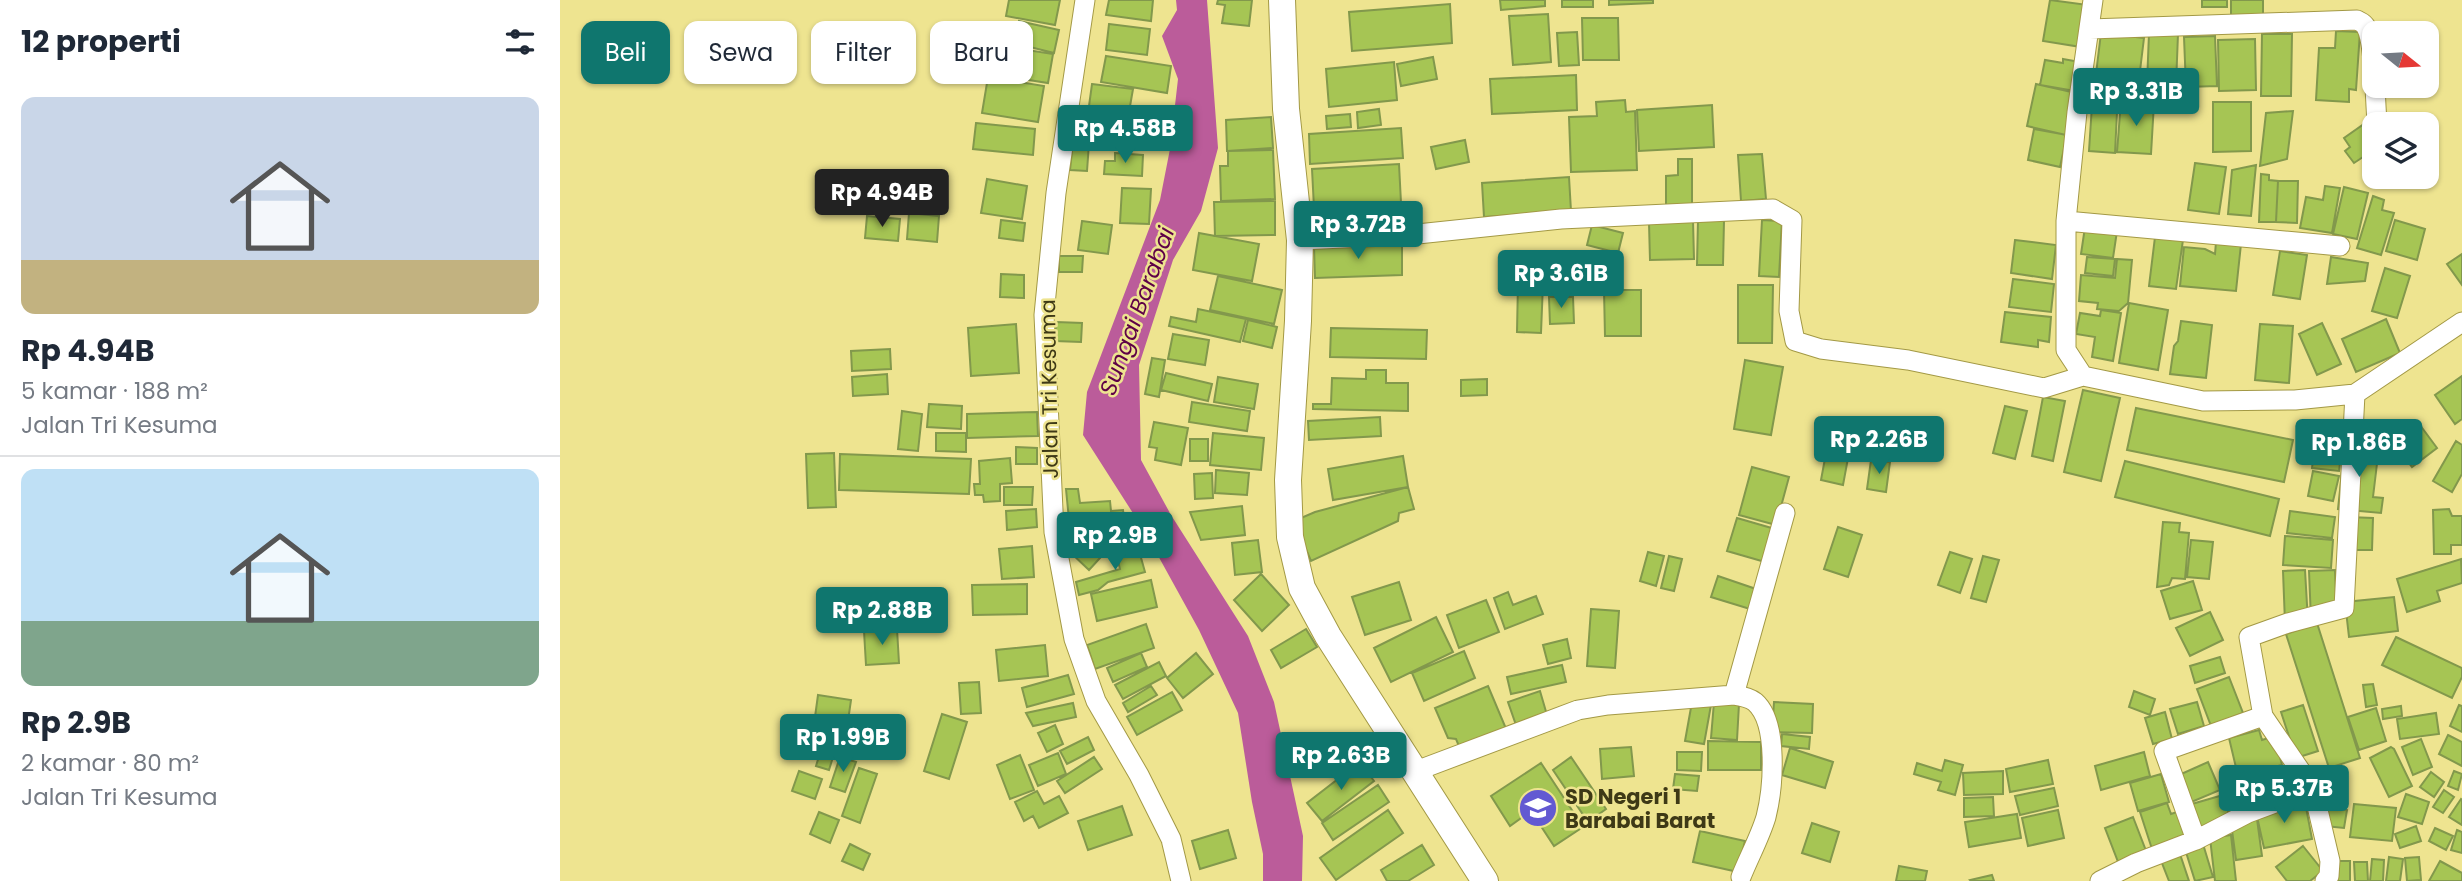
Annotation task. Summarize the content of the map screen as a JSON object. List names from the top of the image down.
{
  "streets": {
    "street": ["Jalan Tri Kesuma"]
  },
  "water": ["Sungai Barabai"],
  "places": {
    "school or university": ["SD Negeri 1 Barabai Barat"]
  },
  "north": "right",
  "page": {
    "heading": "12 properti",
    "chip": [
      "Beli",
      "Sewa",
      "Filter",
      "Baru"
    ],
    "price": [
      "Rp 3.31B",
      "Rp 4.58B",
      "Rp 4.94B",
      "Rp 3.72B",
      "Rp 3.61B",
      "Rp 2.26B",
      "Rp 1.86B",
      "Rp 2.9B",
      "Rp 2.88B",
      "Rp 1.99B",
      "Rp 2.63B",
      "Rp 5.37B"
    ],
    "list": [
      {
        "name": "Rp 4.94B",
        "note": "5 kamar · 188 m² · Jalan Tri Kesuma"
      },
      {
        "name": "Rp 2.9B",
        "note": "2 kamar · 80 m² · Jalan Tri Kesuma"
      }
    ]
  }
}
